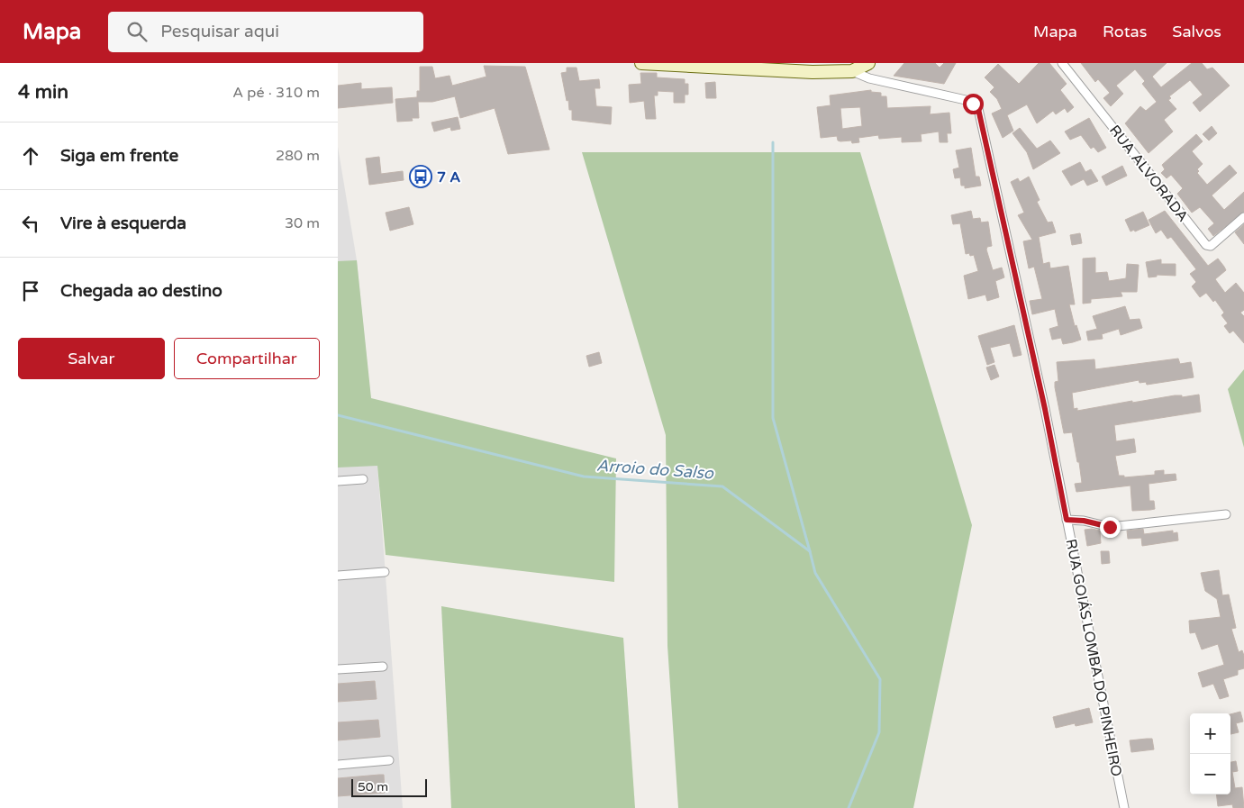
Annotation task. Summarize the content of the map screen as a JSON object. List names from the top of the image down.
{
  "streets": {
    "street": ["RUA ALVORADA", "RUA GOIÁS LOMBA DO PINHEIRO"]
  },
  "water": ["Arroio do Salso"],
  "places": {
    "bus stop": ["7 A"]
  },
  "scale_bar": "50 m",
  "page": {
    "header": "Mapa",
    "search": "Pesquisar aqui",
    "nav": ["Mapa", "Rotas", "Salvos"],
    "heading": ["4 min", "A pé · 310 m"],
    "list": [
      ["Siga em frente", "280 m"],
      ["Vire à esquerda", "30 m"],
      "Chegada ao destino"
    ],
    "buttons": ["Salvar", "Compartilhar"],
    "map_buttons": ["+", "−"],
    "scale": "50 m"
  }
}
